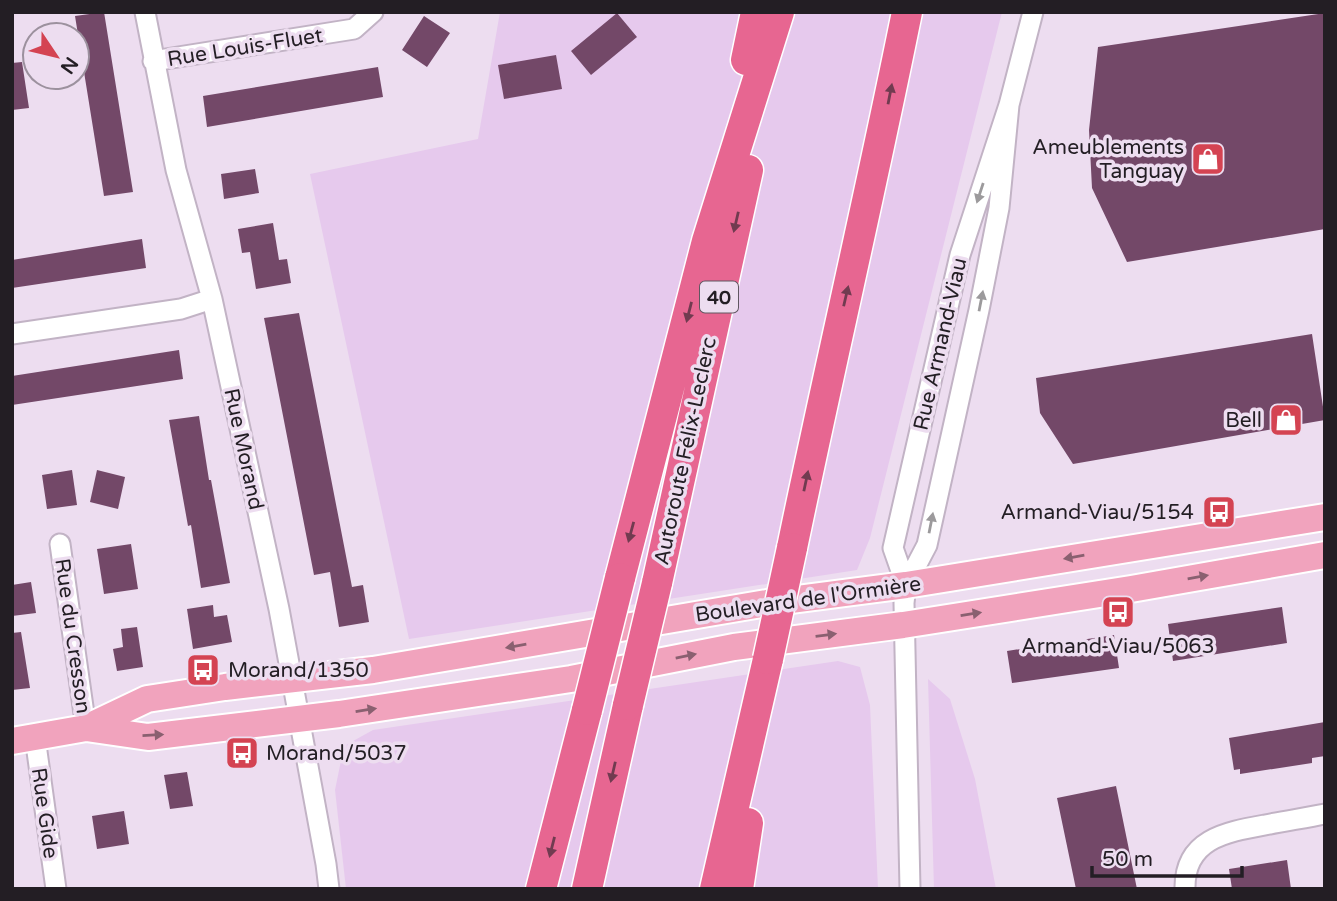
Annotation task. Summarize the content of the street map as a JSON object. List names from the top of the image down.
{
  "streets": {
    "highway": ["40", "Autoroute Félix-Leclerc"],
    "main road": ["Boulevard de l'Ormière"],
    "street": [
      "Rue Louis-Fluet",
      "Rue Armand-Viau",
      "Rue Morand",
      "Rue du Cresson",
      "Rue Gide"
    ]
  },
  "crossings": [
    ["Rue Louis-Fluet", "Rue Morand"],
    ["Rue Armand-Viau", "Boulevard de l'Ormière"],
    ["Rue Morand", "Boulevard de l'Ormière"],
    ["Boulevard de l'Ormière", "Rue du Cresson"]
  ],
  "places": {
    "shop": ["Ameublements Tanguay", "Bell"],
    "bus stop": [
      "Armand-Viau/5154",
      "Armand-Viau/5063",
      "Morand/1350",
      "Morand/5037"
    ]
  },
  "scale_bar": "50 m",
  "north": "bottom right"
}
